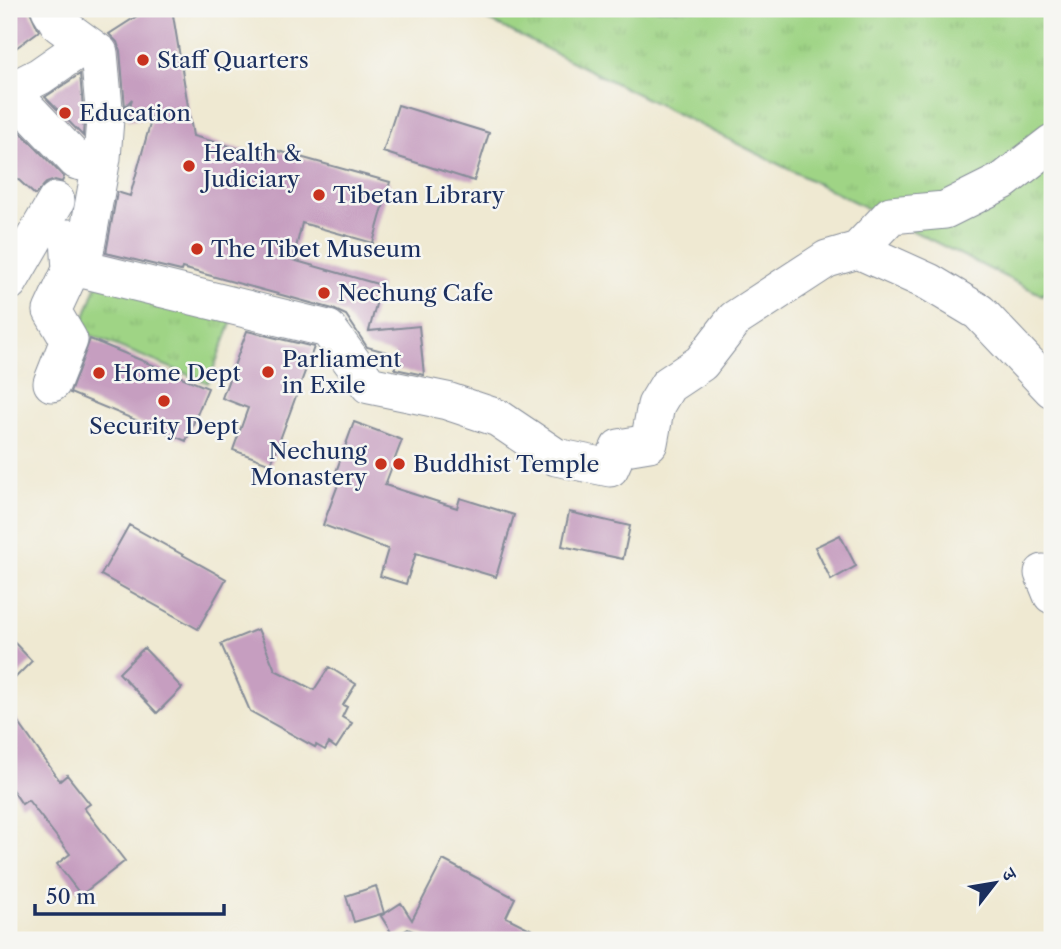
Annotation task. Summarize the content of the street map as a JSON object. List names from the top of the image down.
{
  "places": [
    "Staff Quarters",
    "Education",
    "Health & Judiciary",
    "Tibetan Library",
    "The Tibet Museum",
    "Nechung Cafe",
    "Parliament in Exile",
    "Home Dept",
    "Security Dept",
    "Nechung Monastery",
    "Buddhist Temple"
  ],
  "scale_bar": "50 m",
  "north": "top right"
}
